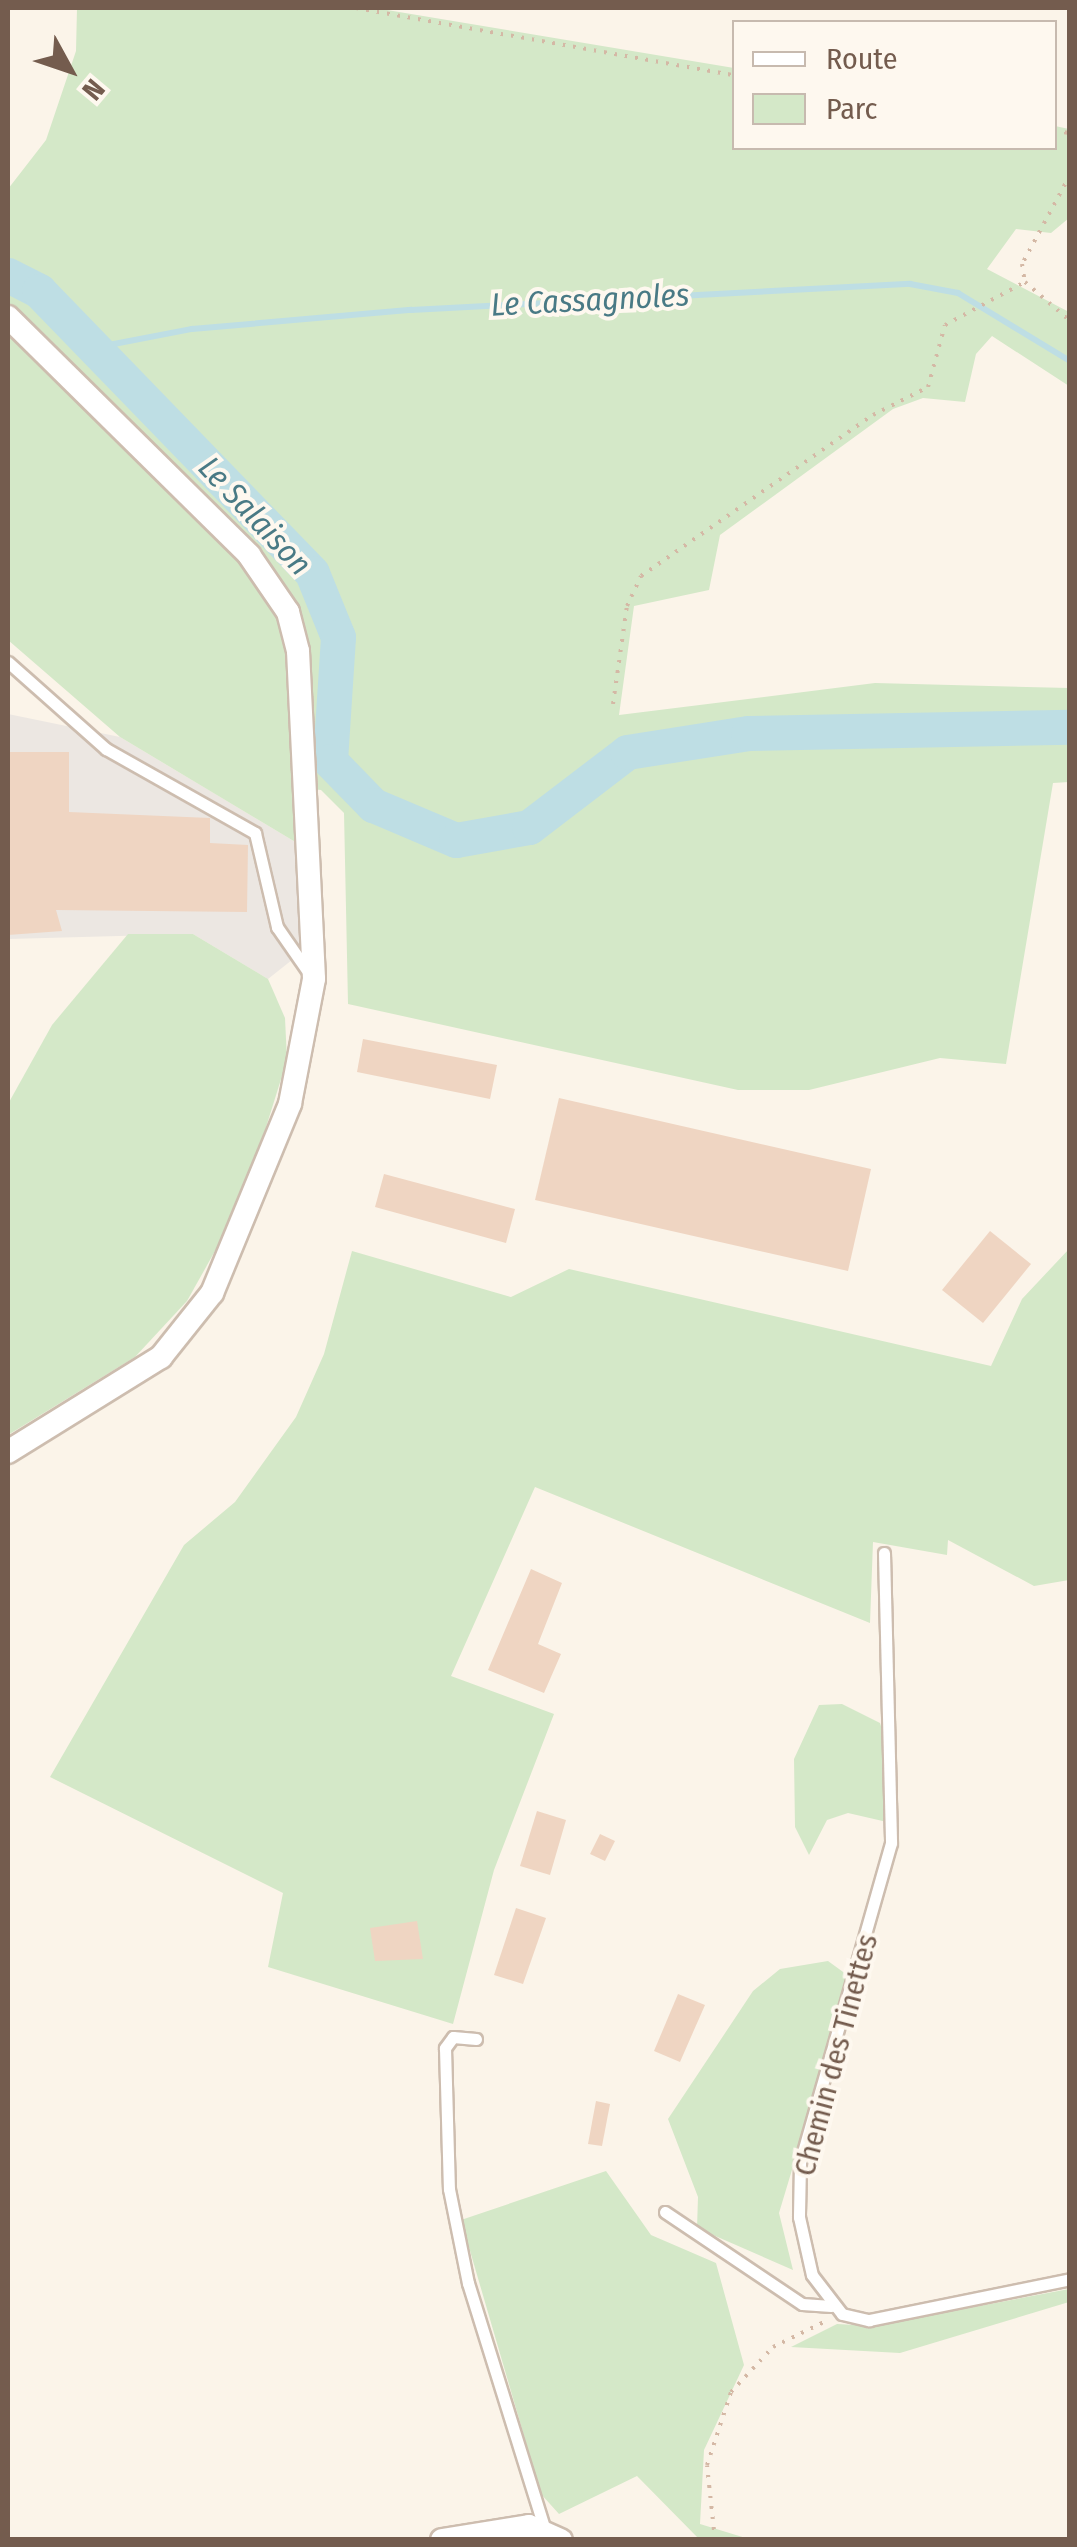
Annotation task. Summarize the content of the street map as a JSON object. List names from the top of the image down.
{
  "streets": {
    "lane": ["Chemin des Tinettes"]
  },
  "water": ["Le Cassagnoles", "Le Salaison"],
  "legend": ["Route", "Parc"],
  "north": "bottom right"
}
